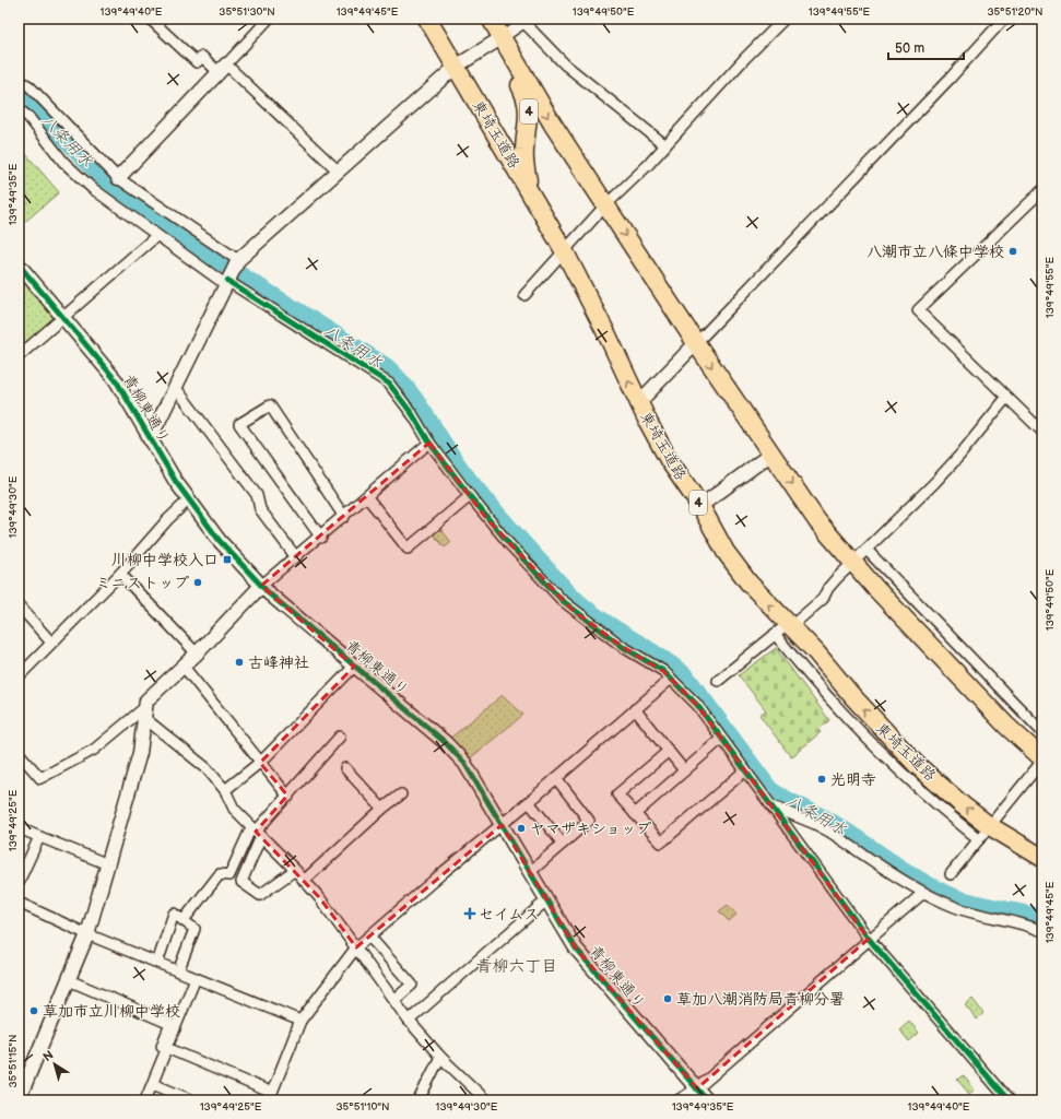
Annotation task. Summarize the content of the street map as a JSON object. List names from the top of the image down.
{
  "streets": {
    "highway": ["4", "東埼玉道路"],
    "street": ["青柳東通り"]
  },
  "crossings": [
    ["4", "東埼玉道路"]
  ],
  "districts": ["青柳六丁目"],
  "water": ["八条用水"],
  "places": {
    "other": [
      "八潮市立八條中学校",
      "ミニストップ",
      "古峰神社",
      "光明寺",
      "ヤマザキショップ",
      "草加八潮消防局青柳分署",
      "草加市立川柳中学校"
    ],
    "transit": ["川柳中学校入口"],
    "health": ["セイムス"]
  },
  "scale_bar": "50 m",
  "north": "top left",
  "coordinates": [
    "139°49'40\"E",
    "35°51'30\"N",
    "139°49'45\"E",
    "139°49'50\"E",
    "139°49'55\"E",
    "35°51'20\"N",
    "139°49'35\"E",
    "139°49'30\"E",
    "139°49'25\"E",
    "35°51'15\"N",
    "35°51'10\"N"
  ]
}
